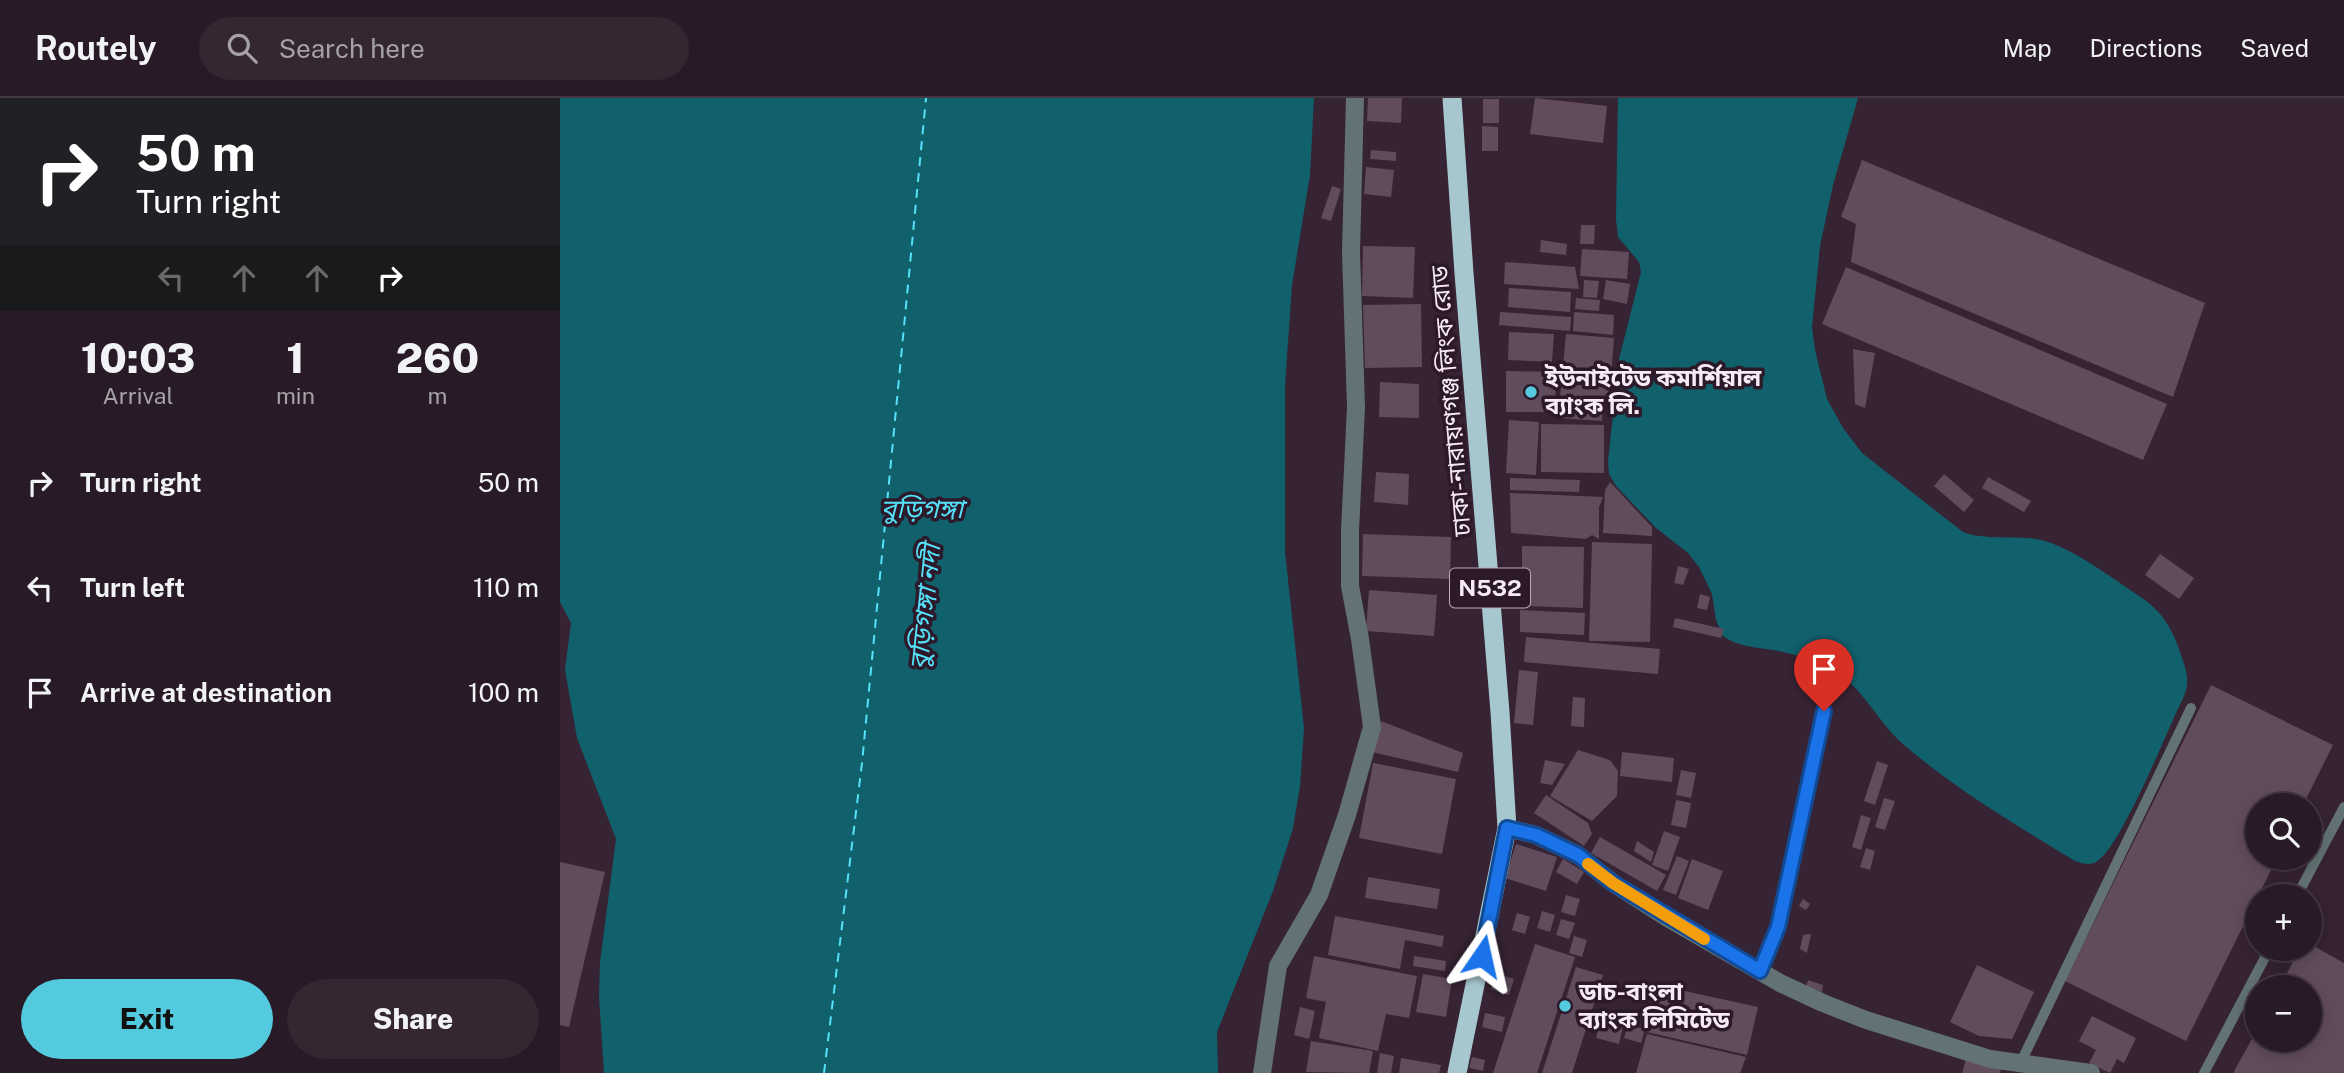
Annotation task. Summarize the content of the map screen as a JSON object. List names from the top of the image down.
{
  "streets": {
    "highway": ["ঢাকা-নারায়ণগঞ্জ লিংক রোড", "N532"]
  },
  "water": ["বুড়িগঙ্গা", "বুড়িগঙ্গা নদী"],
  "places": ["ইউনাইটেড কমার্শিয়াল ব্যাংক লি.", "ডাচ-বাংলা ব্যাংক লিমিটেড"],
  "page": {
    "header": "Routely",
    "search": "Search here",
    "nav": ["Map", "Directions", "Saved"],
    "turn": ["50 m", "Turn right"],
    "eta": [
      "10:03",
      "Arrival",
      "1",
      "min",
      "260",
      "m"
    ],
    "list": [
      {
        "name": "Turn right",
        "value": "50 m"
      },
      {
        "name": "Turn left",
        "value": "110 m"
      },
      {
        "name": "Arrive at destination",
        "value": "100 m"
      }
    ],
    "map_buttons": ["+", "−"],
    "buttons": ["Exit", "Share"]
  }
}
